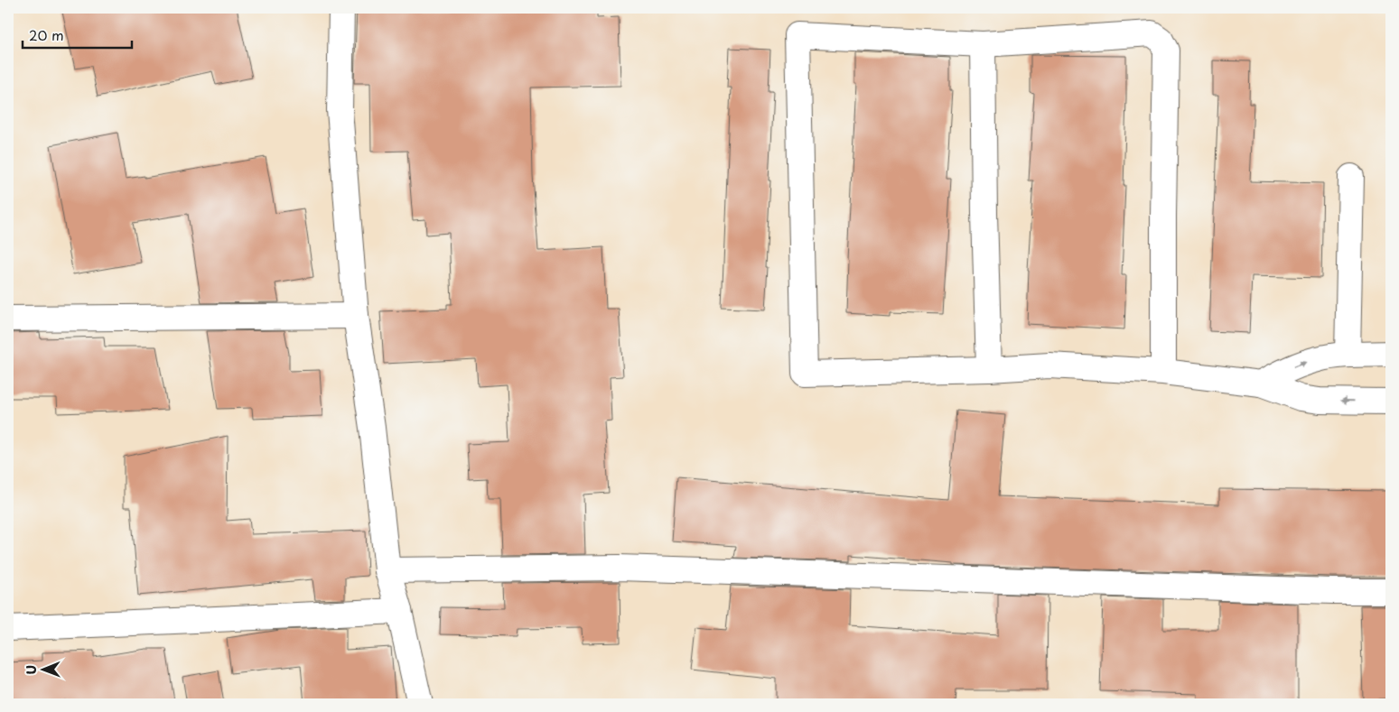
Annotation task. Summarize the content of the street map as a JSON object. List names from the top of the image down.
{
  "scale_bar": "20 m",
  "north": "left"
}
